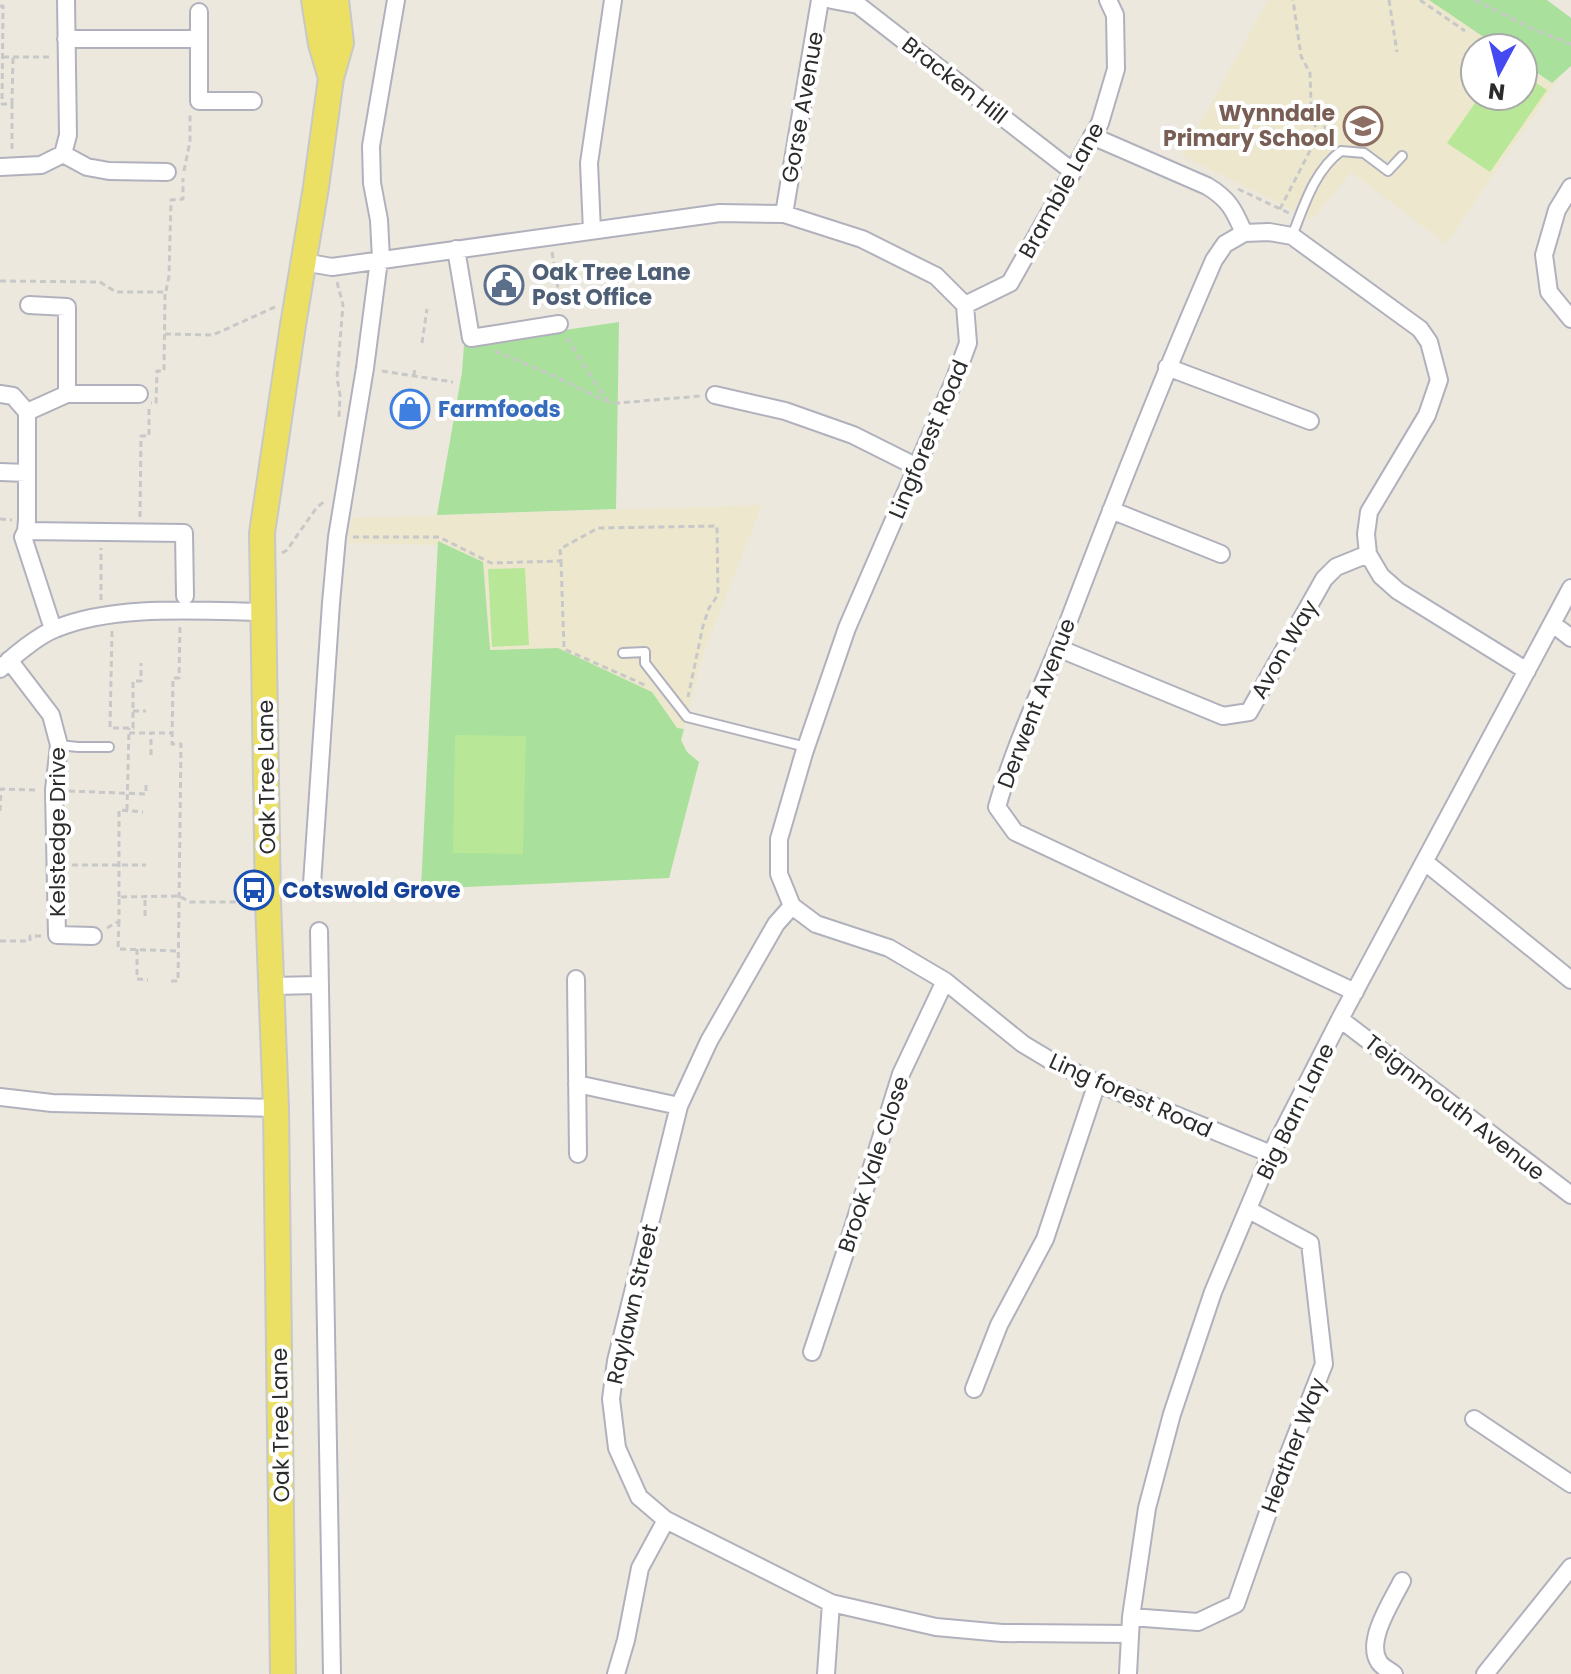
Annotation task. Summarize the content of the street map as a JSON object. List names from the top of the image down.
{
  "streets": {
    "main road": ["Oak Tree Lane"],
    "street": [
      "Bracken Hill",
      "Gorse Avenue",
      "Bramble Lane",
      "Lingforest Road",
      "Avon Way",
      "Derwent Avenue",
      "Kelstedge Drive",
      "Ling forest Road",
      "Teignmouth Avenue",
      "Big Barn Lane",
      "Brook Vale Close",
      "Raylawn Street",
      "Heather Way"
    ]
  },
  "crossings": [
    ["Bracken Hill", "Bramble Lane"],
    ["Bramble Lane", "Lingforest Road"],
    ["Lingforest Road", "Ling forest Road"],
    ["Lingforest Road", "Raylawn Street"],
    ["Avon Way", "Derwent Avenue"],
    ["Derwent Avenue", "Big Barn Lane"],
    ["Ling forest Road", "Big Barn Lane"],
    ["Ling forest Road", "Brook Vale Close"],
    ["Ling forest Road", "Raylawn Street"],
    ["Teignmouth Avenue", "Big Barn Lane"],
    ["Big Barn Lane", "Raylawn Street"],
    ["Big Barn Lane", "Heather Way"],
    ["Raylawn Street", "Heather Way"]
  ],
  "places": {
    "school or university": ["Wynndale Primary School"],
    "public building": ["Oak Tree Lane Post Office"],
    "shop": ["Farmfoods"],
    "bus stop": ["Cotswold Grove"]
  },
  "north": "bottom"
}
